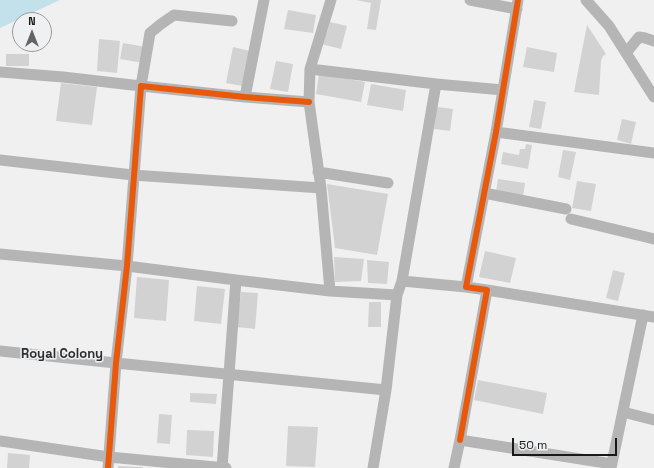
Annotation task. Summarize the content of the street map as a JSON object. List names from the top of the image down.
{
  "districts": ["Royal Colony"],
  "scale_bar": "50 m",
  "north": "top"
}
